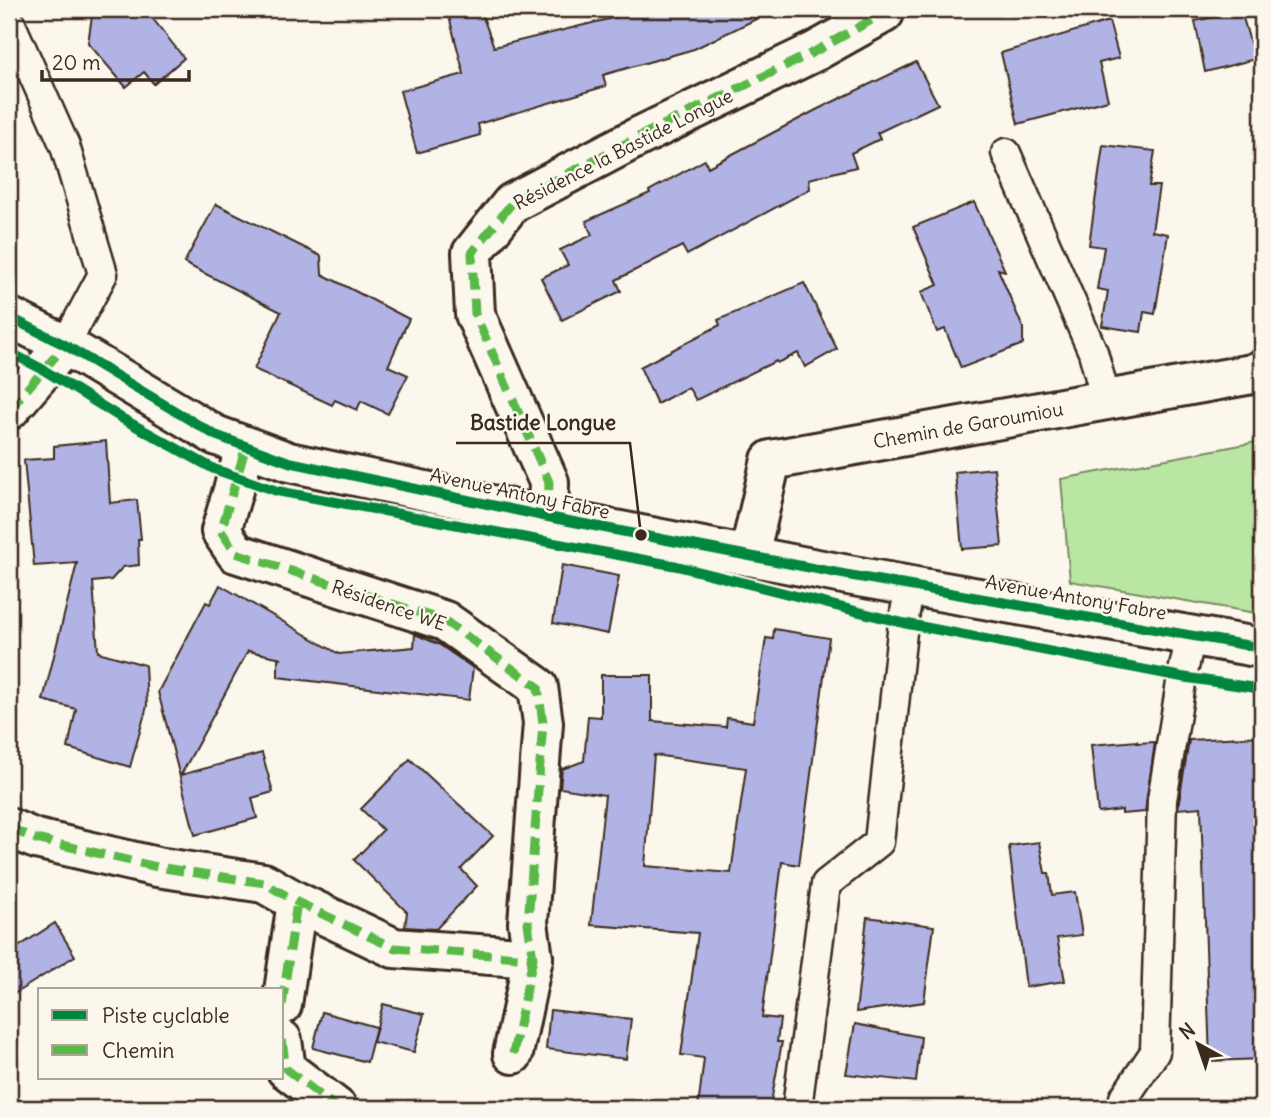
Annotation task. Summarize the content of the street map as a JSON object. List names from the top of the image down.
{
  "streets": {
    "street": [
      "Résidence la Bastide Longue",
      "Chemin de Garoumiou",
      "Avenue Antony Fabre",
      "Résidence WE"
    ]
  },
  "crossings": [
    ["Résidence la Bastide Longue", "Avenue Antony Fabre"],
    ["Chemin de Garoumiou", "Avenue Antony Fabre"],
    ["Avenue Antony Fabre", "Résidence WE"]
  ],
  "places": ["Bastide Longue"],
  "legend": ["Piste cyclable", "Chemin"],
  "scale_bar": "20 m",
  "north": "top left"
}
